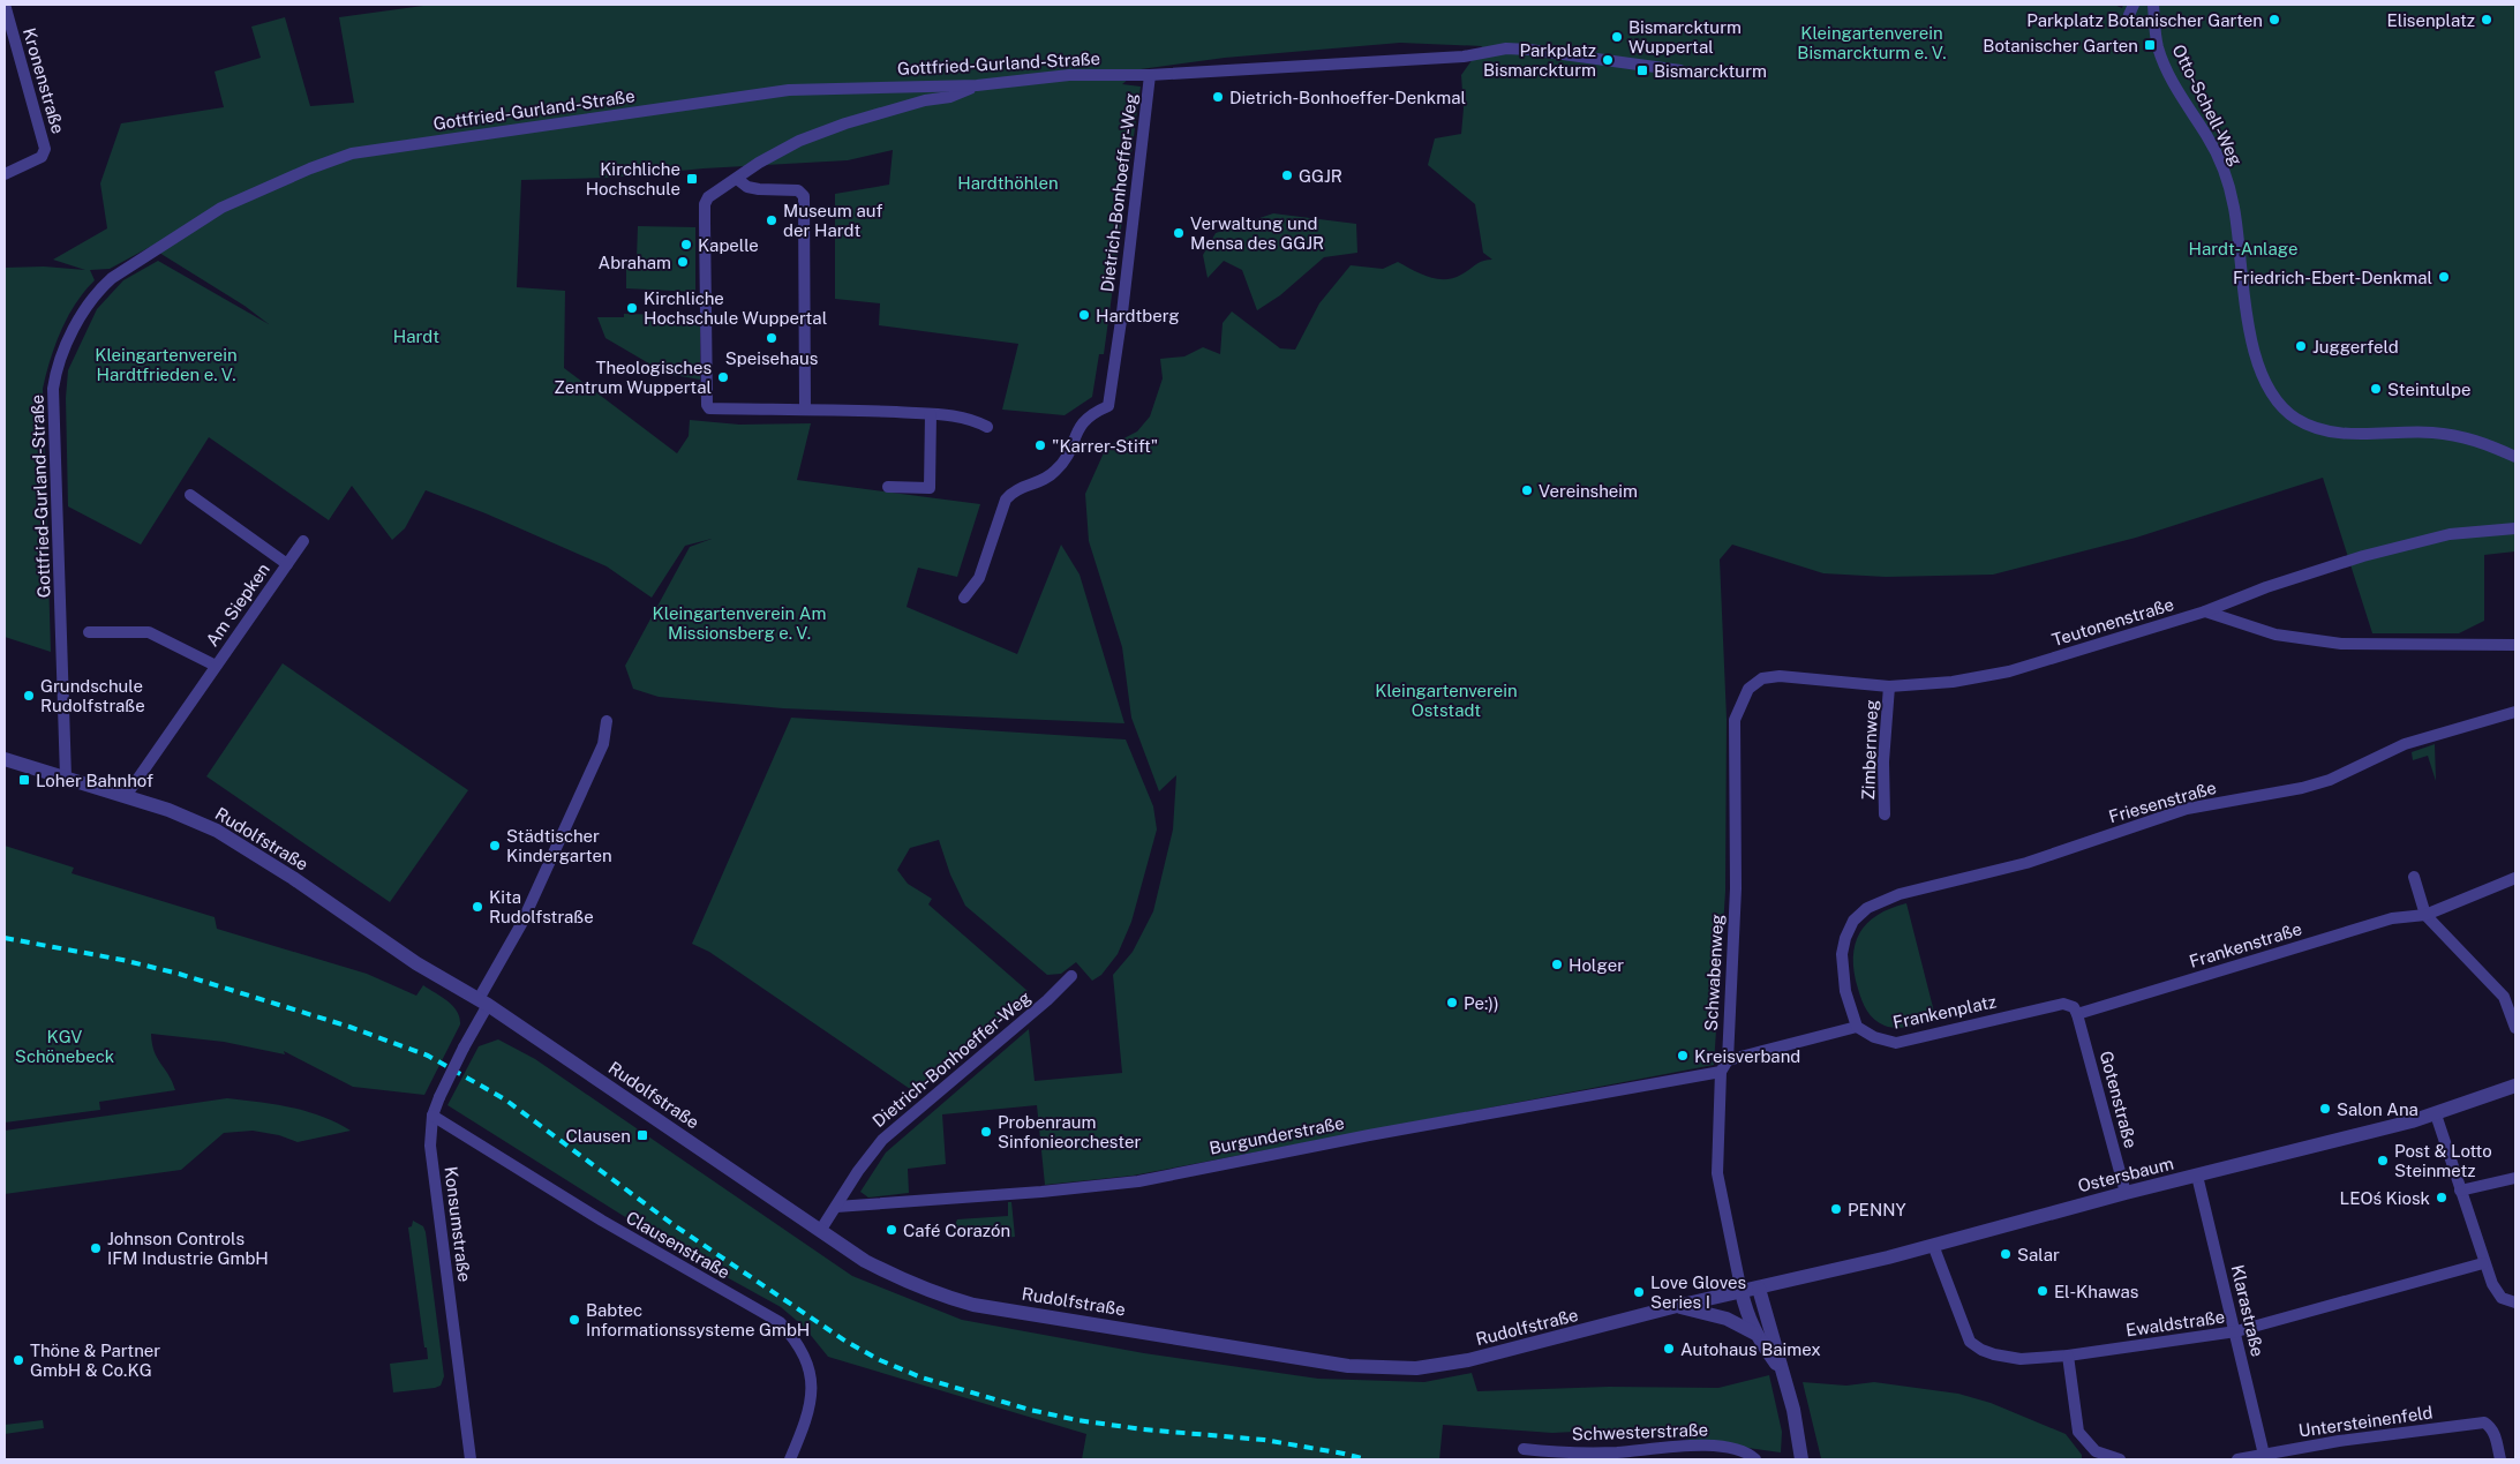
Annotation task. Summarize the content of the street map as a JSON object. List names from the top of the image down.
{
  "streets": {
    "street": [
      "Gottfried-Gurland-Straße",
      "Kronenstraße",
      "Otto-Schell-Weg",
      "Dietrich-Bonhoeffer-Weg",
      "Am Siepken",
      "Teutonenstraße",
      "Zimbernweg",
      "Friesenstraße",
      "Rudolfstraße",
      "Frankenstraße",
      "Schwabenweg",
      "Frankenplatz",
      "Gotenstraße",
      "Burgunderstraße",
      "Ostersbaum",
      "Konsumstraße",
      "Clausenstraße",
      "Klarastraße",
      "Ewaldstraße",
      "Untersteinenfeld",
      "Schwesterstraße"
    ]
  },
  "crossings": [
    ["Gottfried-Gurland-Straße", "Dietrich-Bonhoeffer-Weg"],
    ["Gottfried-Gurland-Straße", "Rudolfstraße"],
    ["Dietrich-Bonhoeffer-Weg", "Rudolfstraße"],
    ["Dietrich-Bonhoeffer-Weg", "Burgunderstraße"],
    ["Am Siepken", "Rudolfstraße"],
    ["Teutonenstraße", "Zimbernweg"],
    ["Teutonenstraße", "Schwabenweg"],
    ["Friesenstraße", "Frankenplatz"],
    ["Rudolfstraße", "Ostersbaum"],
    ["Rudolfstraße", "Konsumstraße"],
    ["Frankenstraße", "Frankenplatz"],
    ["Frankenstraße", "Gotenstraße"],
    ["Frankenplatz", "Gotenstraße"],
    ["Gotenstraße", "Ostersbaum"],
    ["Ostersbaum", "Klarastraße"],
    ["Ostersbaum", "Ewaldstraße"],
    ["Konsumstraße", "Clausenstraße"],
    ["Klarastraße", "Ewaldstraße"],
    ["Klarastraße", "Untersteinenfeld"]
  ],
  "parks": [
    "Kleingartenverein Bismarckturm e. V.",
    "Hardthöhlen",
    "Hardt-Anlage",
    "Hardt",
    "Kleingartenverein Hardtfrieden e. V.",
    "Kleingartenverein Am Missionsberg e. V.",
    "Kleingartenverein Oststadt",
    "KGV Schönebeck"
  ],
  "places": {
    "other": [
      "Parkplatz Botanischer Garten",
      "Elisenplatz",
      "Bismarckturm Wuppertal",
      "Parkplatz Bismarckturm",
      "Dietrich-Bonhoeffer-Denkmal",
      "GGJR",
      "Museum auf der Hardt",
      "Verwaltung und Mensa des GGJR",
      "Kapelle",
      "Abraham",
      "Friedrich-Ebert-Denkmal",
      "Kirchliche Hochschule Wuppertal",
      "Hardtberg",
      "Speisehaus",
      "Juggerfeld",
      "Theologisches Zentrum Wuppertal",
      "Steintulpe",
      "\"Karrer-Stift\"",
      "Vereinsheim",
      "Grundschule Rudolfstraße",
      "Städtischer Kindergarten",
      "Kita Rudolfstraße",
      "Holger",
      "Pe:))",
      "Kreisverband",
      "Salon Ana",
      "Probenraum Sinfonieorchester",
      "Post & Lotto Steinmetz",
      "LEOś Kiosk",
      "PENNY",
      "Café Corazón",
      "Johnson Controls IFM Industrie GmbH",
      "Salar",
      "El-Khawas",
      "Love Gloves Series I",
      "Babtec Informationssysteme GmbH",
      "Autohaus Baimex",
      "Thöne & Partner GmbH & Co.KG"
    ],
    "transit": [
      "Botanischer Garten",
      "Bismarckturm",
      "Kirchliche Hochschule",
      "Loher Bahnhof",
      "Clausen"
    ]
  }
}
